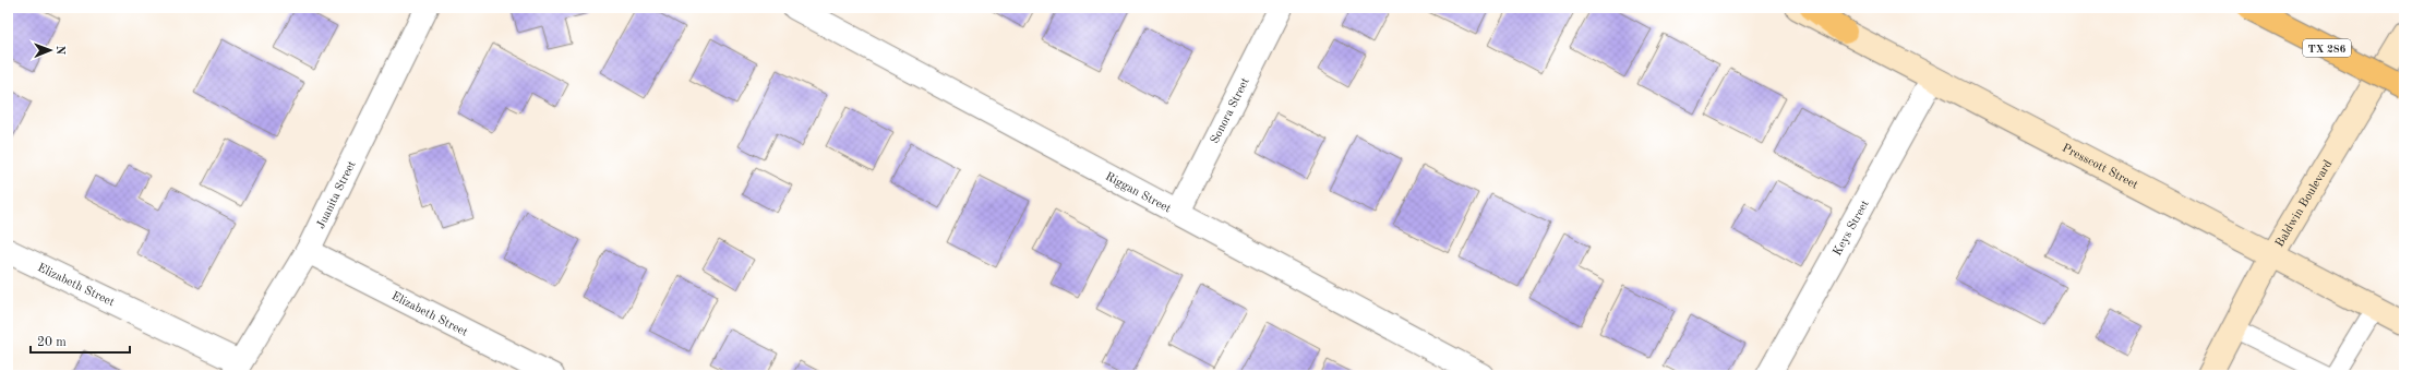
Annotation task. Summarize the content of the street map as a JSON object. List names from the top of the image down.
{
  "streets": {
    "highway": ["TX 286"],
    "main road": ["Presscott Street", "Baldwin Boulevard"],
    "street": [
      "Sonora Street",
      "Riggan Street",
      "Juanita Street",
      "Keys Street",
      "Elizabeth Street"
    ]
  },
  "crossings": [
    ["Sonora Street", "Riggan Street"],
    ["Presscott Street", "Baldwin Boulevard"],
    ["Presscott Street", "Keys Street"],
    ["Juanita Street", "Elizabeth Street"]
  ],
  "scale_bar": "20 m",
  "north": "right"
}
